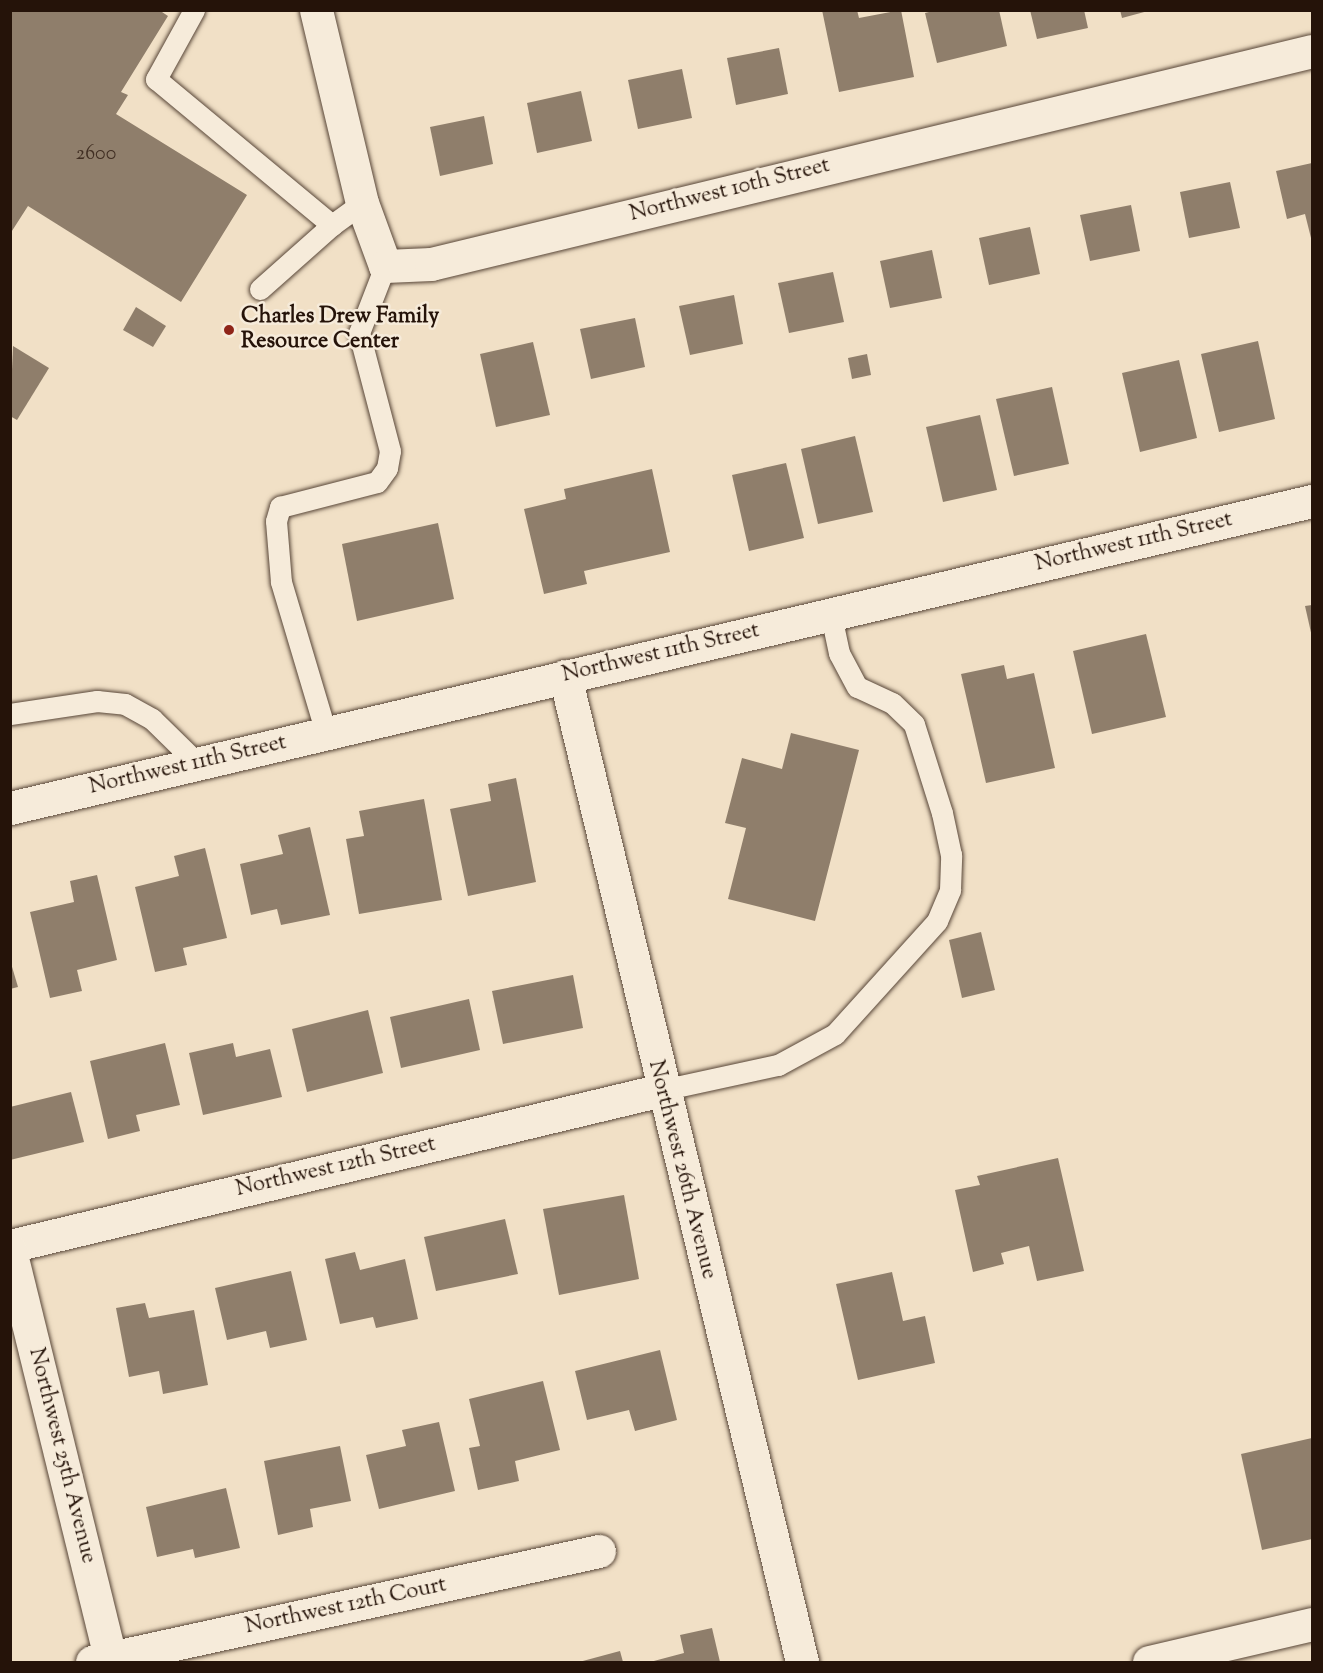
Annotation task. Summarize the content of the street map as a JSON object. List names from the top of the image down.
{
  "streets": {
    "street": [
      "Northwest 10th Street",
      "Northwest 11th Street",
      "Northwest 12th Street",
      "Northwest 26th Avenue",
      "Northwest 25th Avenue",
      "Northwest 12th Court"
    ]
  },
  "crossings": [
    ["Northwest 11th Street", "Northwest 26th Avenue"],
    ["Northwest 12th Street", "Northwest 26th Avenue"],
    ["Northwest 12th Street", "Northwest 25th Avenue"],
    ["Northwest 25th Avenue", "Northwest 12th Court"]
  ],
  "places": ["Charles Drew Family Resource Center"],
  "house_numbers": ["2600"]
}
